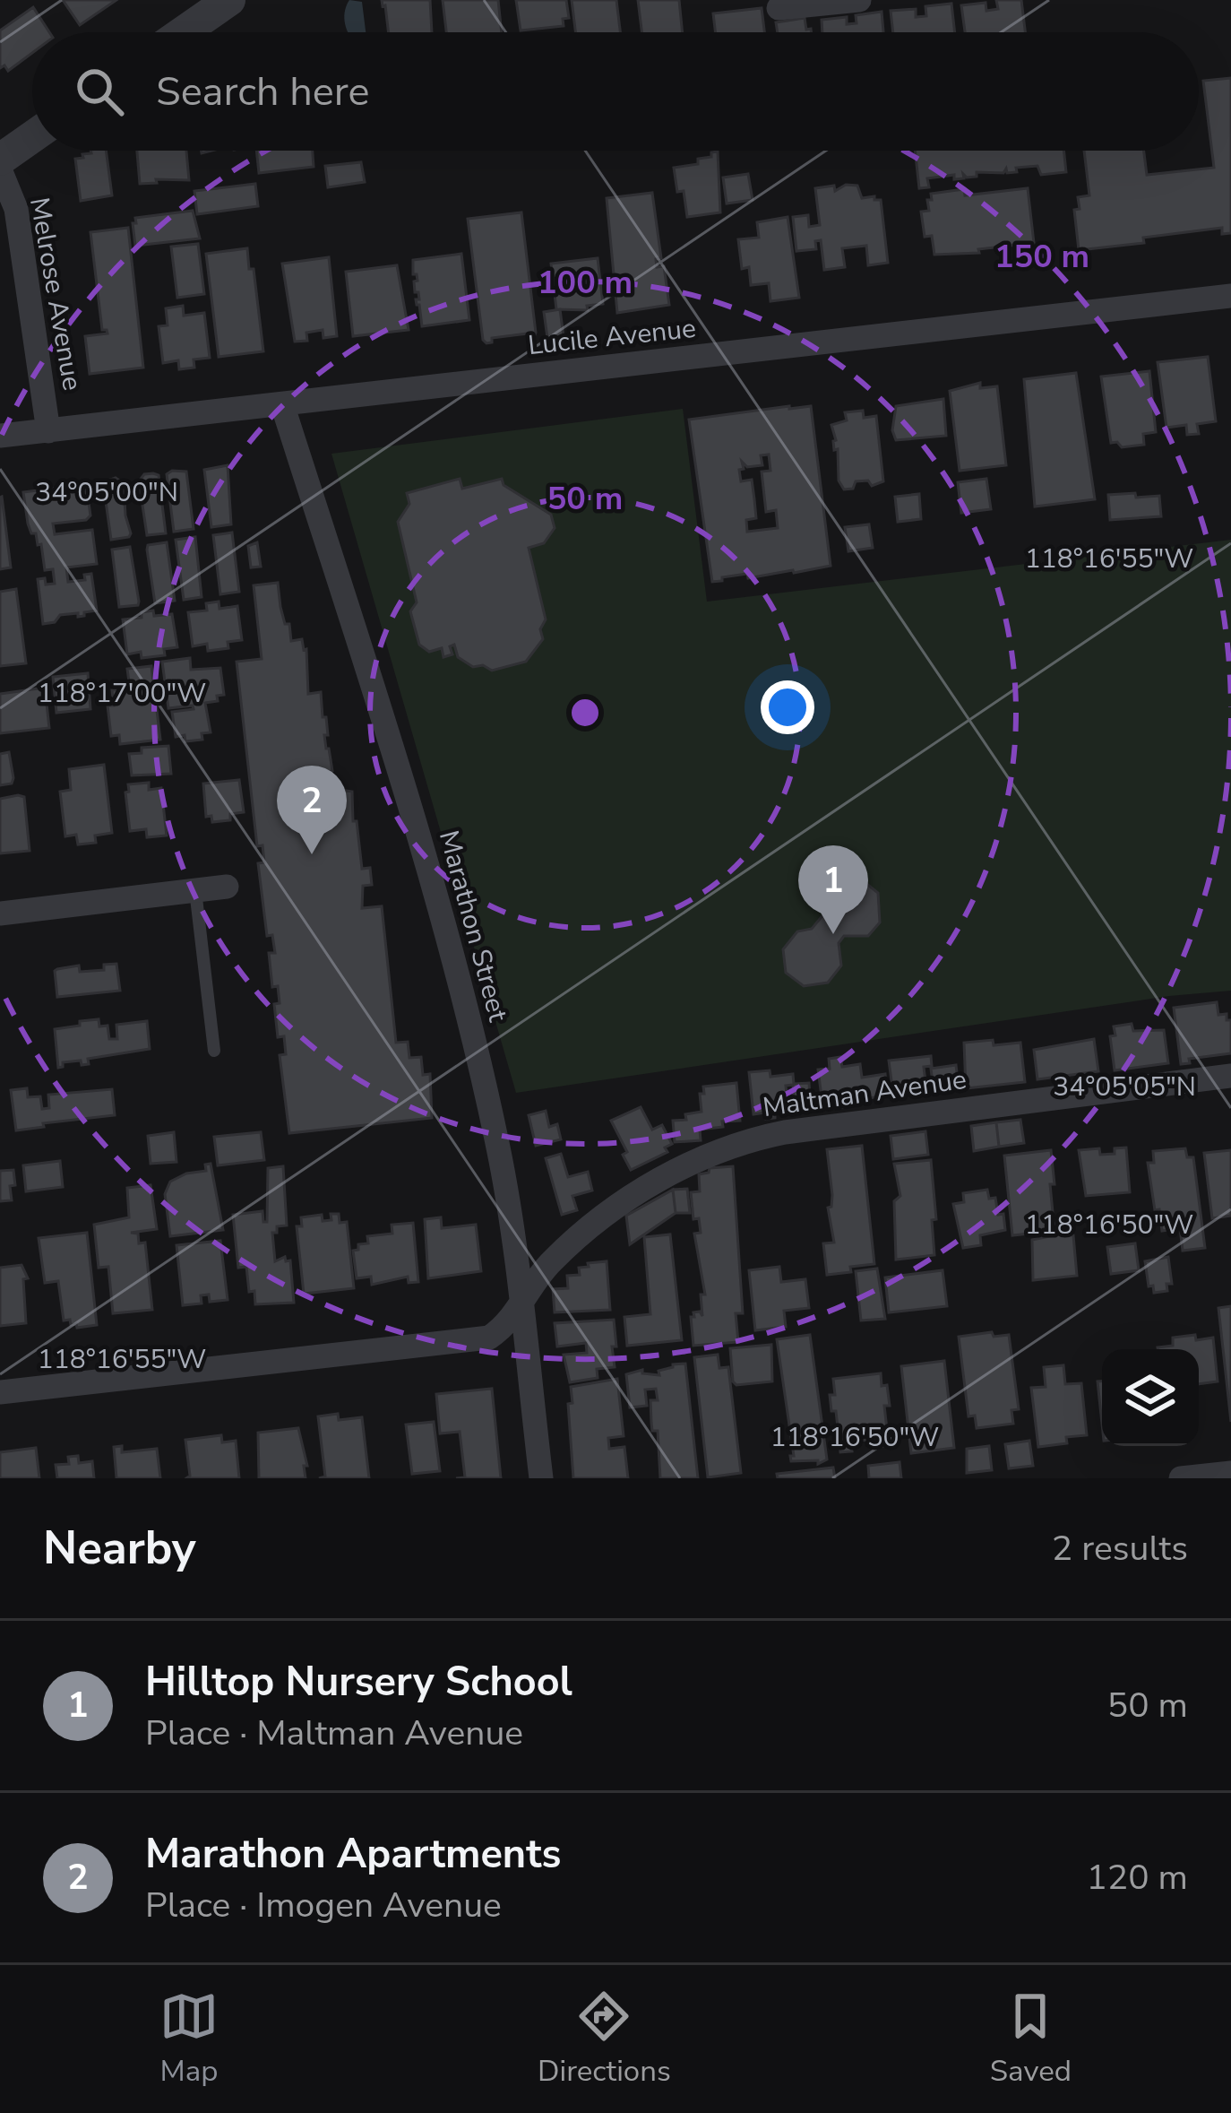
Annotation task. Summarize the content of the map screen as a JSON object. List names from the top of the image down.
{
  "streets": {
    "street": [
      "Melrose Avenue",
      "Lucile Avenue",
      "Marathon Street",
      "Maltman Avenue"
    ]
  },
  "crossings": [
    ["Melrose Avenue", "Lucile Avenue"],
    ["Lucile Avenue", "Marathon Street"],
    ["Marathon Street", "Maltman Avenue"]
  ],
  "page": {
    "search": "Search here",
    "pins": ["2", "1"],
    "heading": ["Nearby", "2 results"],
    "list": [
      {
        "mark": "1",
        "name": "Hilltop Nursery School",
        "note": "Place · Maltman Avenue",
        "value": "50 m"
      },
      {
        "mark": "2",
        "name": "Marathon Apartments",
        "note": "Place · Imogen Avenue",
        "value": "120 m"
      }
    ],
    "nav": ["Map", "Directions", "Saved"]
  },
  "coordinates": [
    "34°05'00\"N",
    "118°16'55\"W",
    "118°17'00\"W",
    "34°05'05\"N",
    "118°16'50\"W"
  ],
  "rings": ["150 m", "100 m", "50 m"]
}
